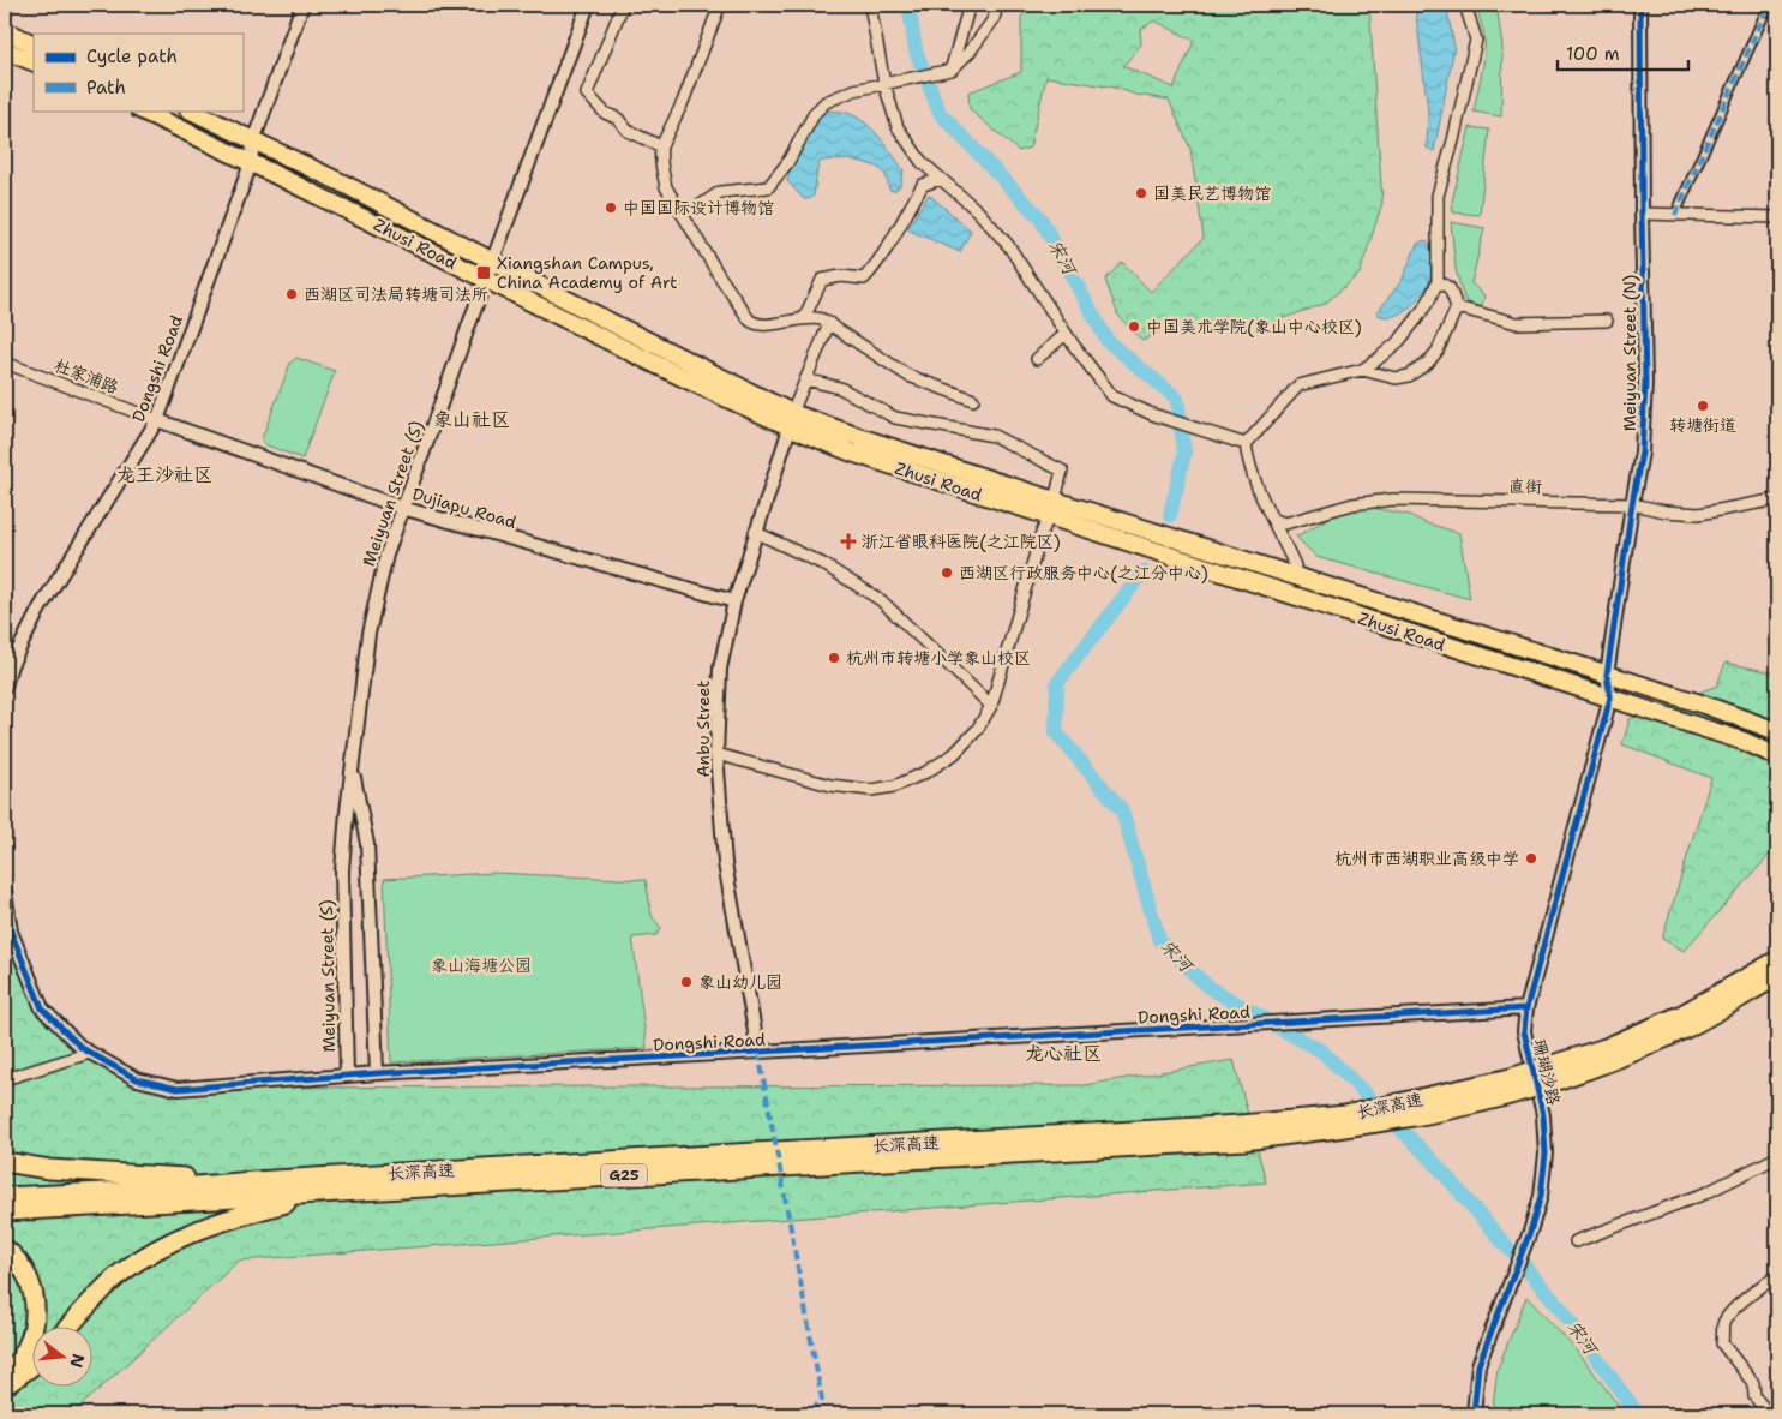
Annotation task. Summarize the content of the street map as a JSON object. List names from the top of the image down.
{
  "streets": {
    "highway": ["长深高速", "G25"],
    "main road": ["Zhusi Road"],
    "street": [
      "Meiyuan Street (N)",
      "Dongshi Road",
      "杜家浦路",
      "直街",
      "Meiyuan Street (S)",
      "Dujiapu Road",
      "Anbu Street",
      "珊瑚沙路"
    ]
  },
  "crossings": [
    ["Zhusi Road", "Meiyuan Street (N)"],
    ["Zhusi Road", "Dongshi Road"],
    ["Zhusi Road", "Meiyuan Street (S)"],
    ["Zhusi Road", "Anbu Street"],
    ["Zhusi Road", "珊瑚沙路"],
    ["Meiyuan Street (N)", "直街"],
    ["Meiyuan Street (N)", "珊瑚沙路"],
    ["Dongshi Road", "杜家浦路"],
    ["Dongshi Road", "Meiyuan Street (S)"],
    ["Dongshi Road", "Dujiapu Road"],
    ["Dongshi Road", "Anbu Street"],
    ["Dongshi Road", "珊瑚沙路"],
    ["杜家浦路", "Dujiapu Road"],
    ["Meiyuan Street (S)", "Dujiapu Road"],
    ["Dujiapu Road", "Anbu Street"]
  ],
  "districts": ["象山社区", "龙王沙社区", "龙心社区"],
  "water": ["宋河"],
  "parks": ["象山海塘公园"],
  "places": {
    "other": [
      "国美民艺博物馆",
      "中国国际设计博物馆",
      "西湖区司法局转塘司法所",
      "中国美术学院(象山中心校区)",
      "转塘街道",
      "西湖区行政服务中心(之江分中心)",
      "杭州市转塘小学象山校区",
      "杭州市西湖职业高级中学",
      "象山幼儿园"
    ],
    "transit": ["Xiangshan Campus, China Academy of Art"],
    "health": ["浙江省眼科医院(之江院区)"]
  },
  "legend": ["Cycle path", "Path"],
  "scale_bar": "100 m",
  "north": "right"
}
